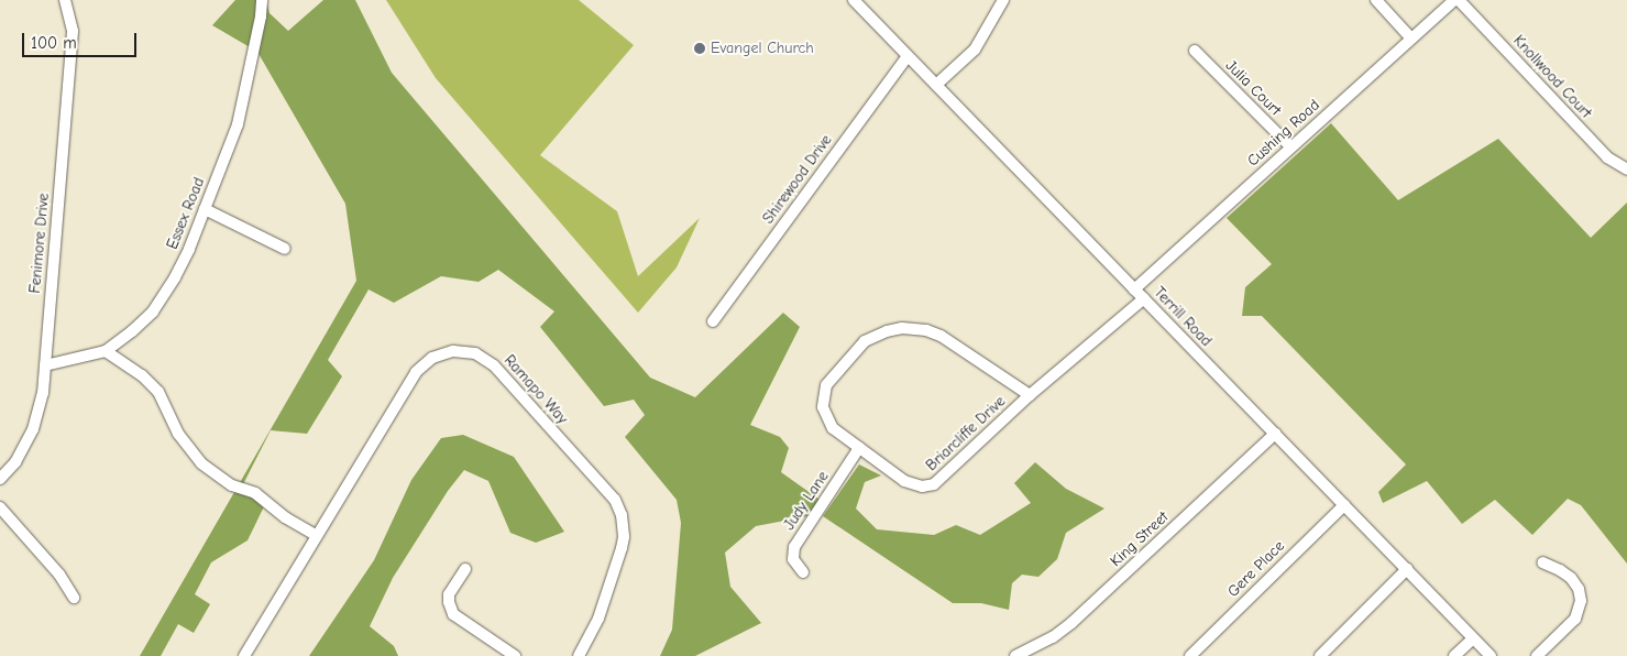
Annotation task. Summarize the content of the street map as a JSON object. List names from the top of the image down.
{
  "streets": {
    "street": [
      "Knollwood Court",
      "Julia Court",
      "Cushing Road",
      "Shirewood Drive",
      "Essex Road",
      "Fenimore Drive",
      "Terrill Road",
      "Ramapo Way",
      "Briarcliffe Drive",
      "Judy Lane",
      "King Street",
      "Gere Place"
    ]
  },
  "crossings": [
    ["Julia Court", "Cushing Road"],
    ["Cushing Road", "Terrill Road"],
    ["Shirewood Drive", "Terrill Road"],
    ["Essex Road", "Fenimore Drive"],
    ["Terrill Road", "Briarcliffe Drive"],
    ["Terrill Road", "King Street"],
    ["Terrill Road", "Gere Place"],
    ["Briarcliffe Drive", "Judy Lane"]
  ],
  "places": ["Evangel Church"],
  "scale_bar": "100 m"
}
